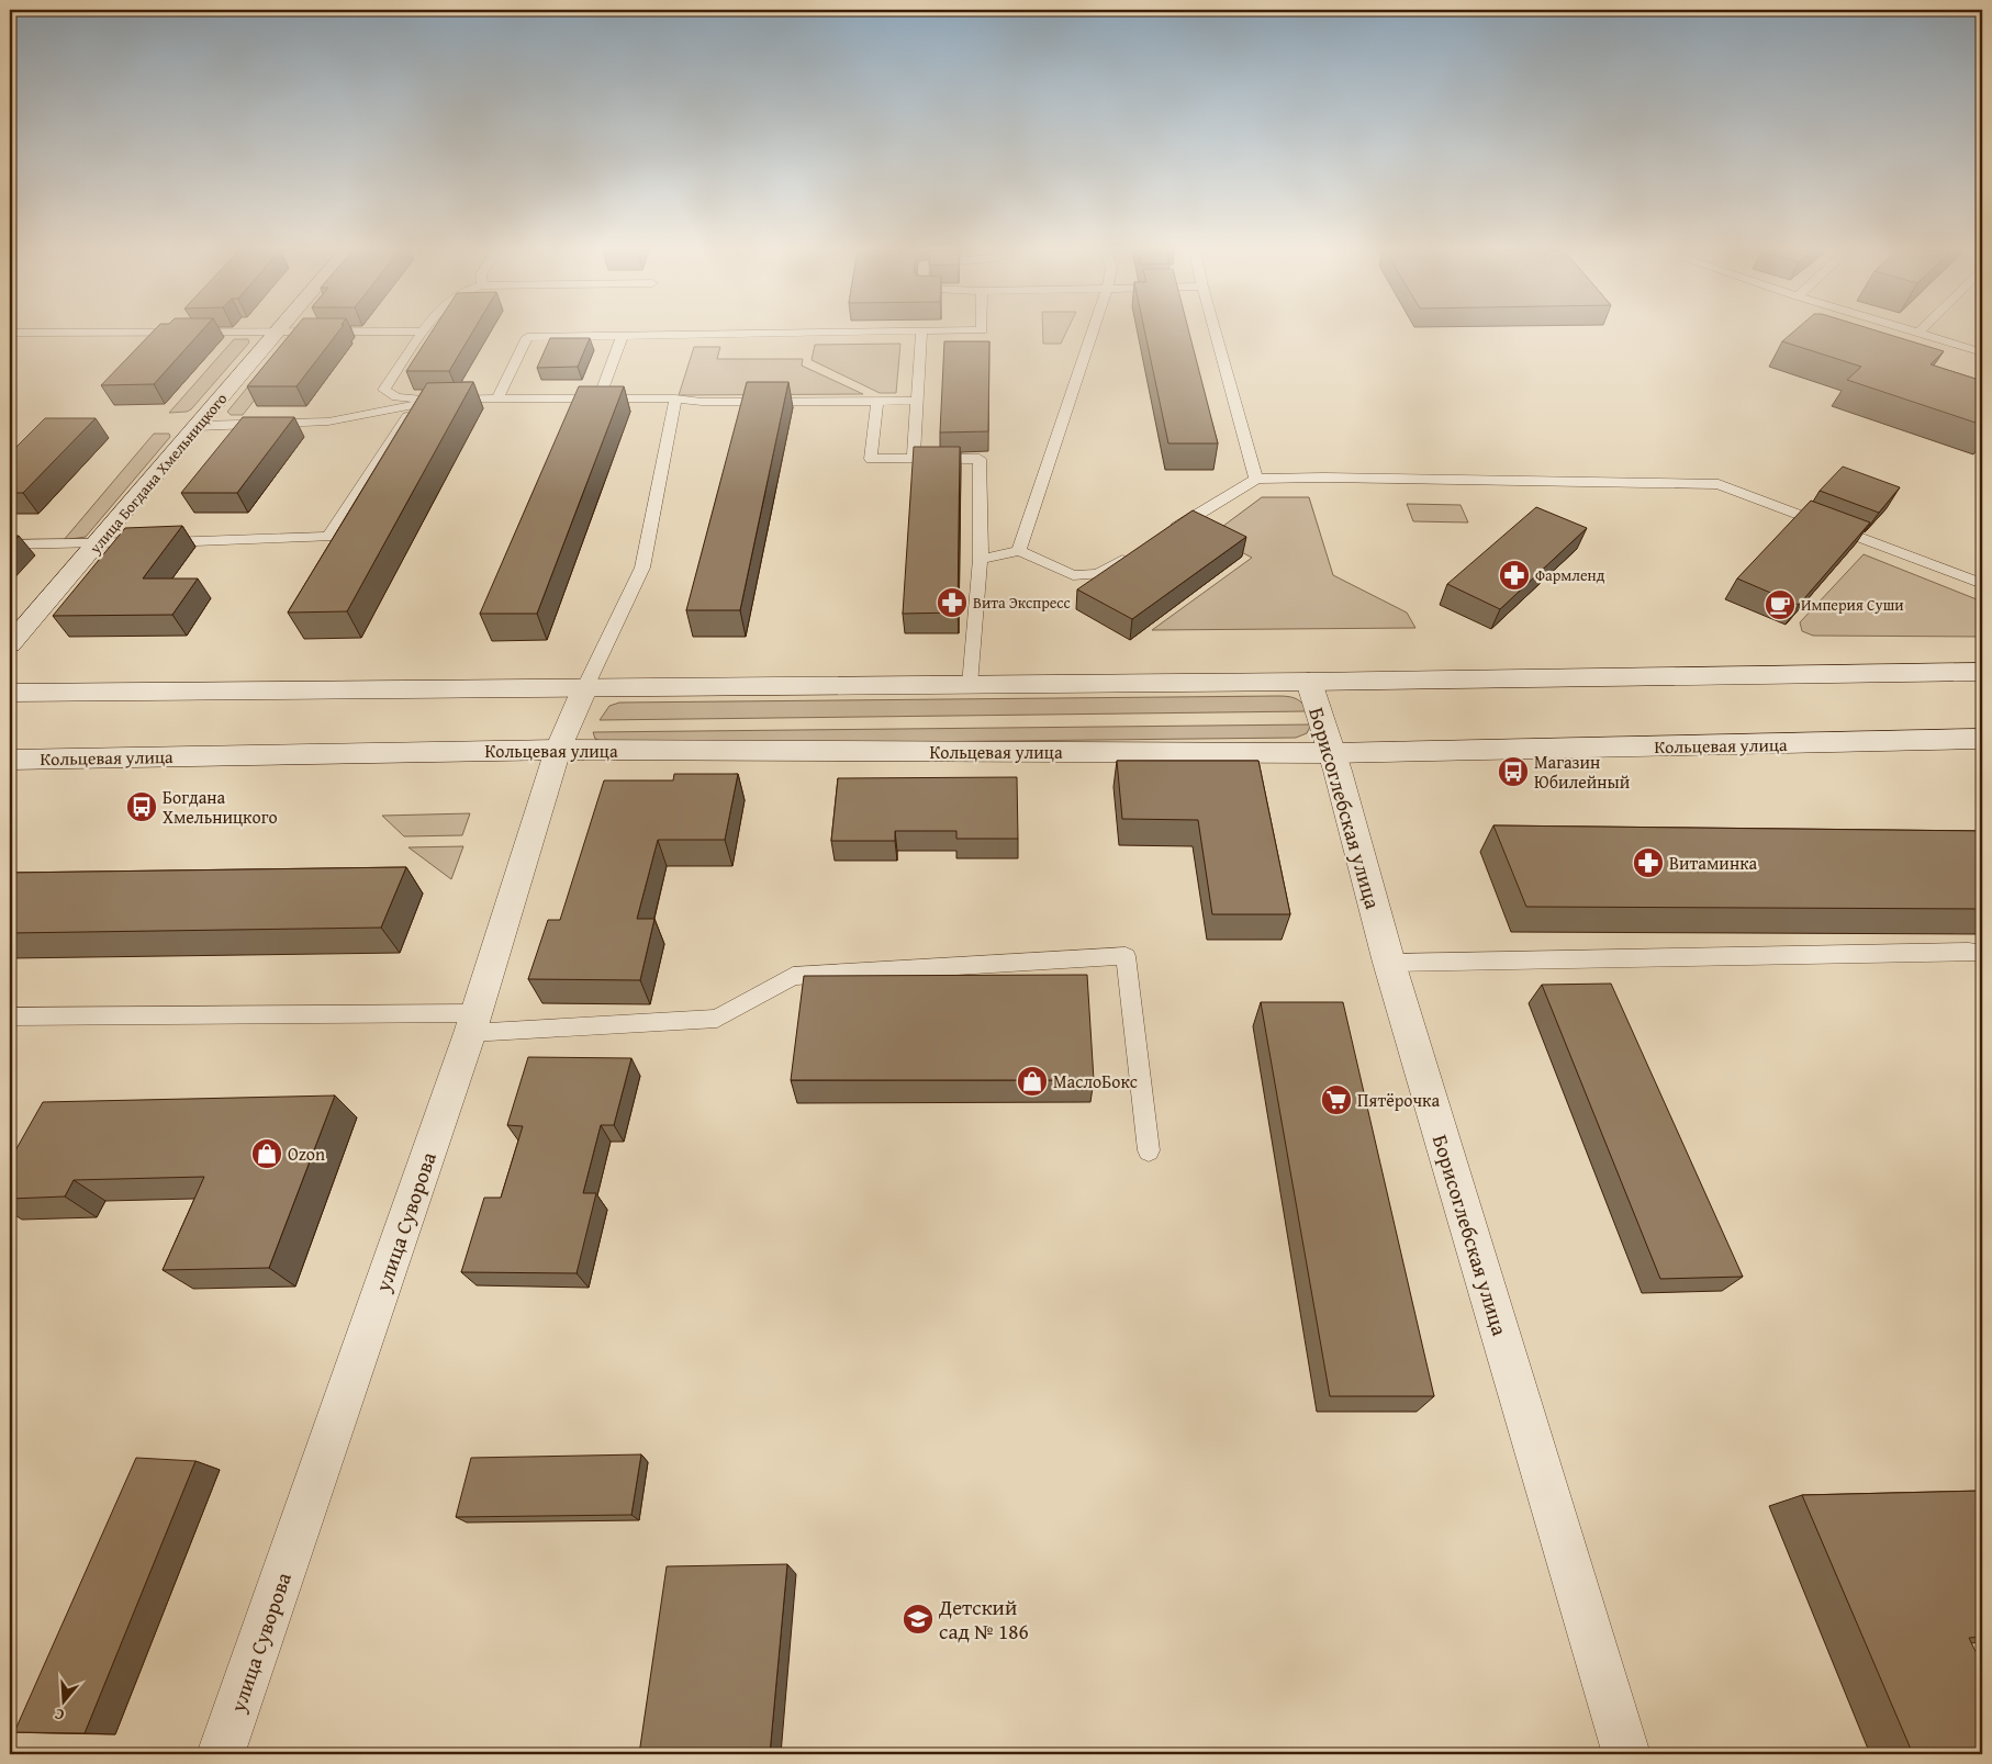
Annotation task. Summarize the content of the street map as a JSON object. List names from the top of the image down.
{
  "streets": {
    "main road": [
      "улица Богдана Хмельницкого",
      "Кольцевая улица",
      "Борисоглебская улица",
      "улица Суворова"
    ]
  },
  "crossings": [
    ["Кольцевая улица", "Борисоглебская улица"],
    ["Кольцевая улица", "улица Суворова"]
  ],
  "places": {
    "pharmacy": ["Фармленд", "Вита Экспресс", "Витаминка"],
    "cafe": ["Империя Суши"],
    "bus stop": ["Магазин Юбилейный", "Богдана Хмельницкого"],
    "shop": ["МаслоБокс", "Ozon"],
    "supermarket": ["Пятёрочка"],
    "school or university": ["Детский сад № 186"]
  },
  "north": "bottom"
}
